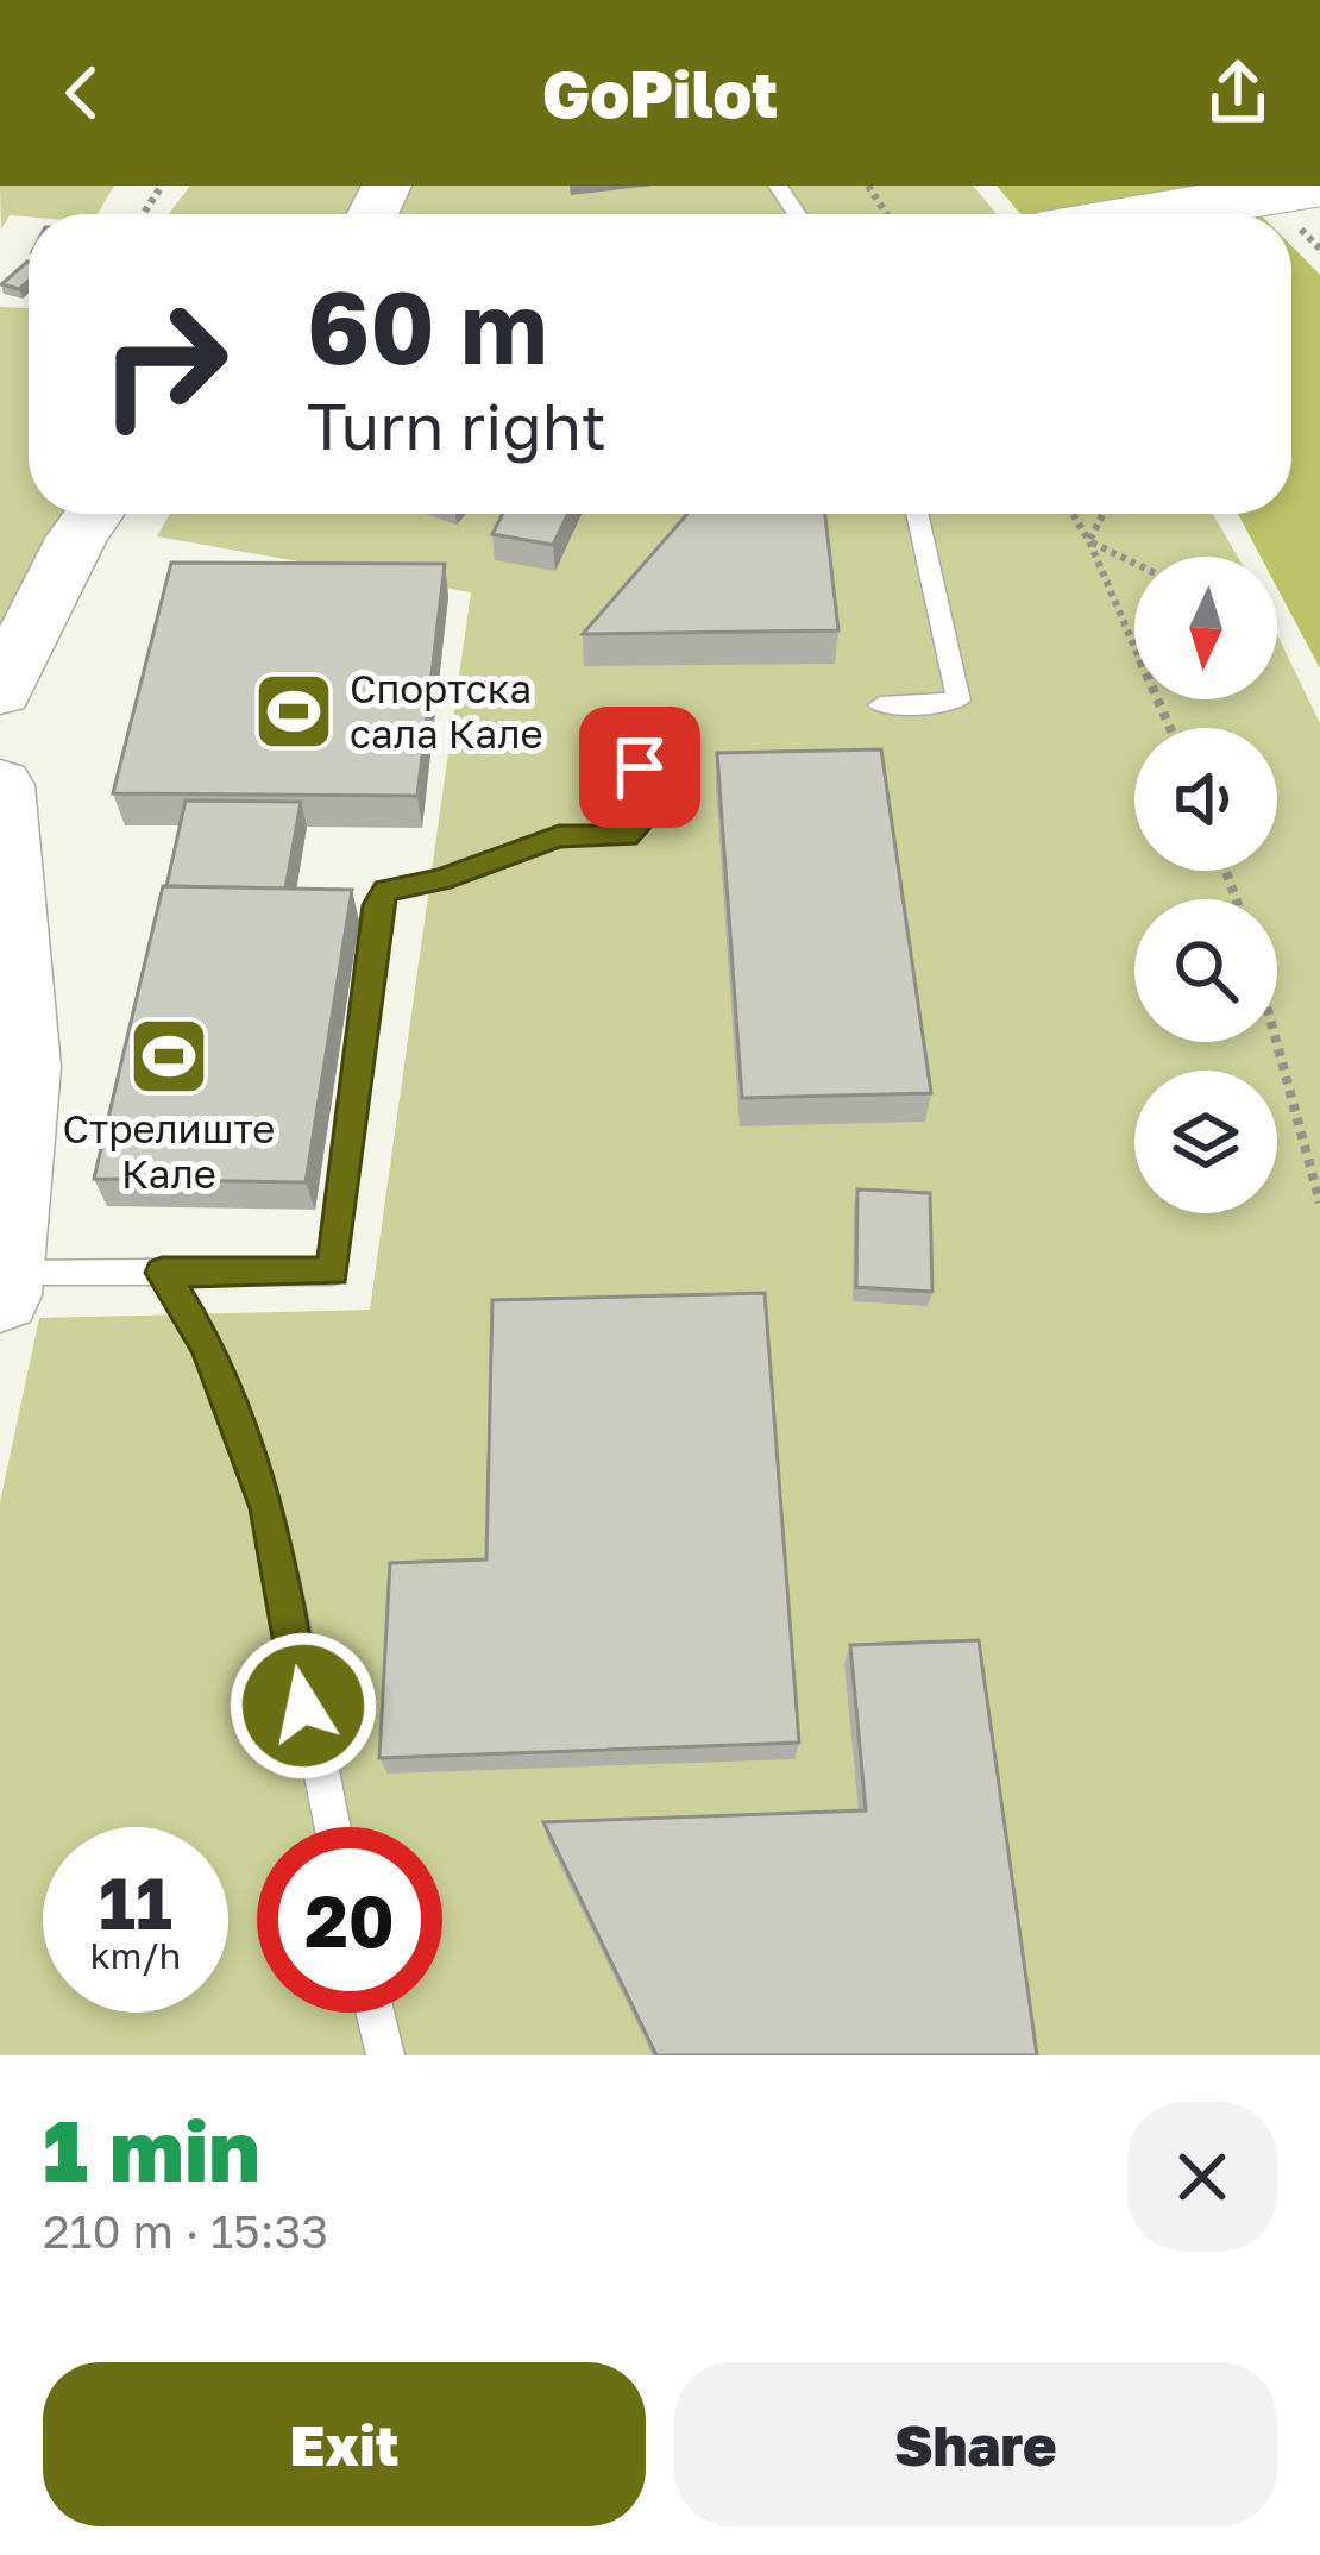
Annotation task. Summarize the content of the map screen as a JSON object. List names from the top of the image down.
{
  "places": {
    "sports": ["Спортска сала Кале", "Стрелиште Кале"]
  },
  "north": "bottom",
  "page": {
    "header": "GoPilot",
    "turn": ["60 m", "Turn right"],
    "speed": "11 km/h",
    "limit": "20",
    "heading": ["1 min", "210 m · 15:33"],
    "buttons": ["Exit", "Share"]
  }
}
